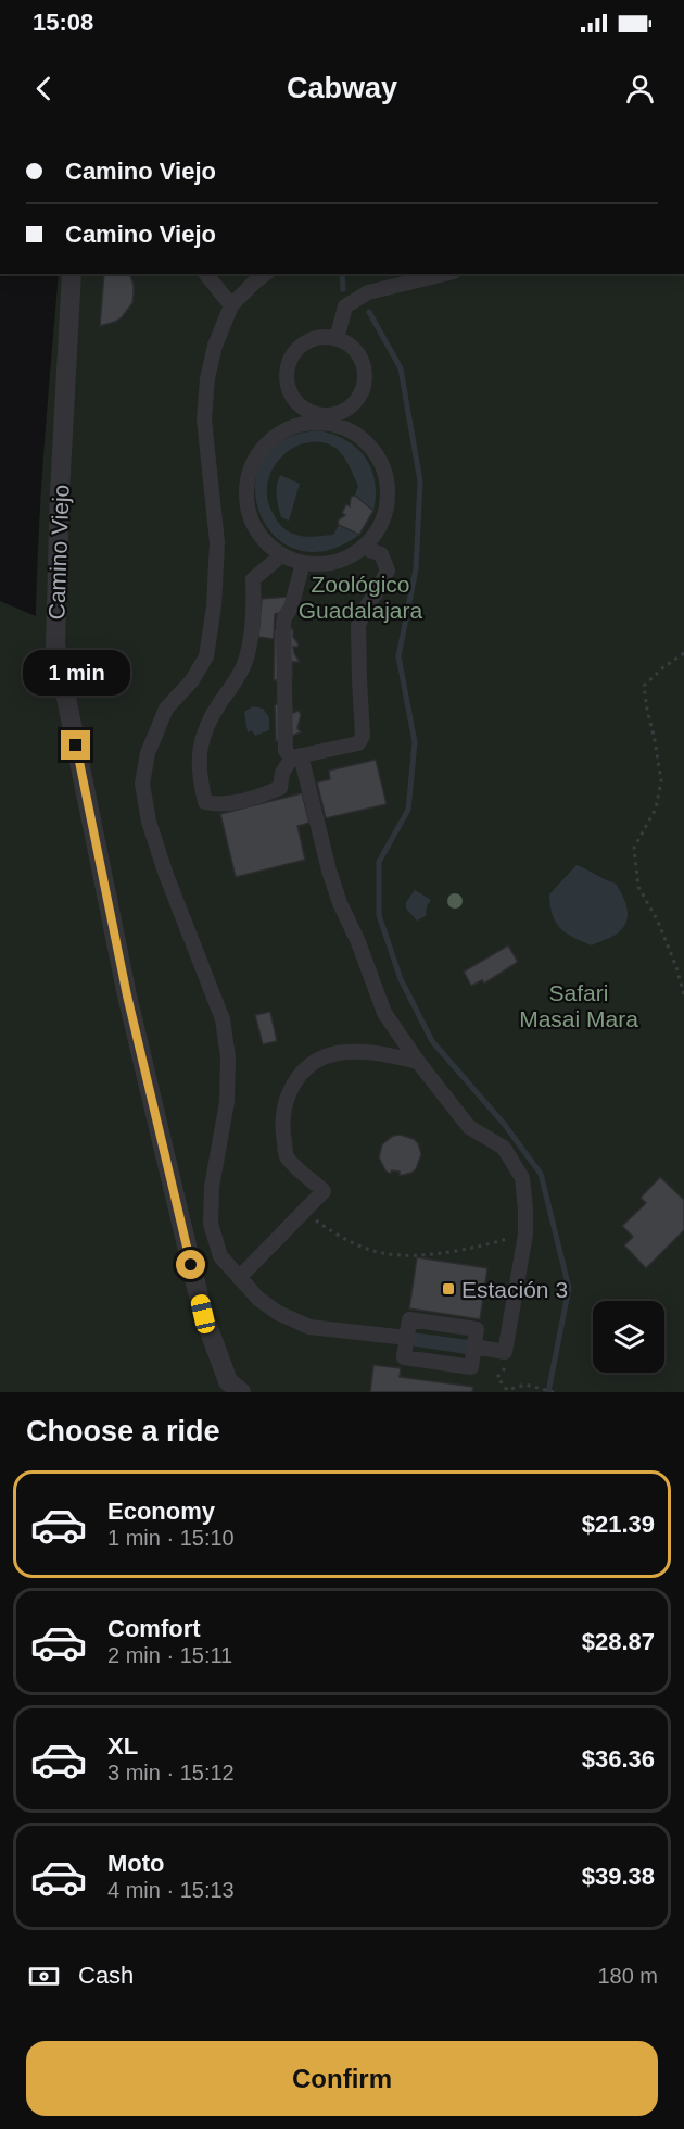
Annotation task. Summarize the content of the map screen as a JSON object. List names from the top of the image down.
{
  "streets": {
    "street": ["Camino Viejo"]
  },
  "parks": ["Zoológico Guadalajara", "Safari Masai Mara"],
  "places": {
    "transit": ["Estación 3"]
  },
  "page": {
    "status": "15:08",
    "header": "Cabway",
    "banner": ["Camino Viejo", "Camino Viejo"],
    "bubble": "1 min",
    "heading": "Choose a ride",
    "list": [
      {
        "name": "Economy",
        "note": "1 min · 15:10",
        "value": "$21.39"
      },
      {
        "name": "Comfort",
        "note": "2 min · 15:11",
        "value": "$28.87"
      },
      {
        "name": "XL",
        "note": "3 min · 15:12",
        "value": "$36.36"
      },
      {
        "name": "Moto",
        "note": "4 min · 15:13",
        "value": "$39.38"
      }
    ],
    "pay": ["Cash", "180 m"],
    "buttons": "Confirm"
  }
}
